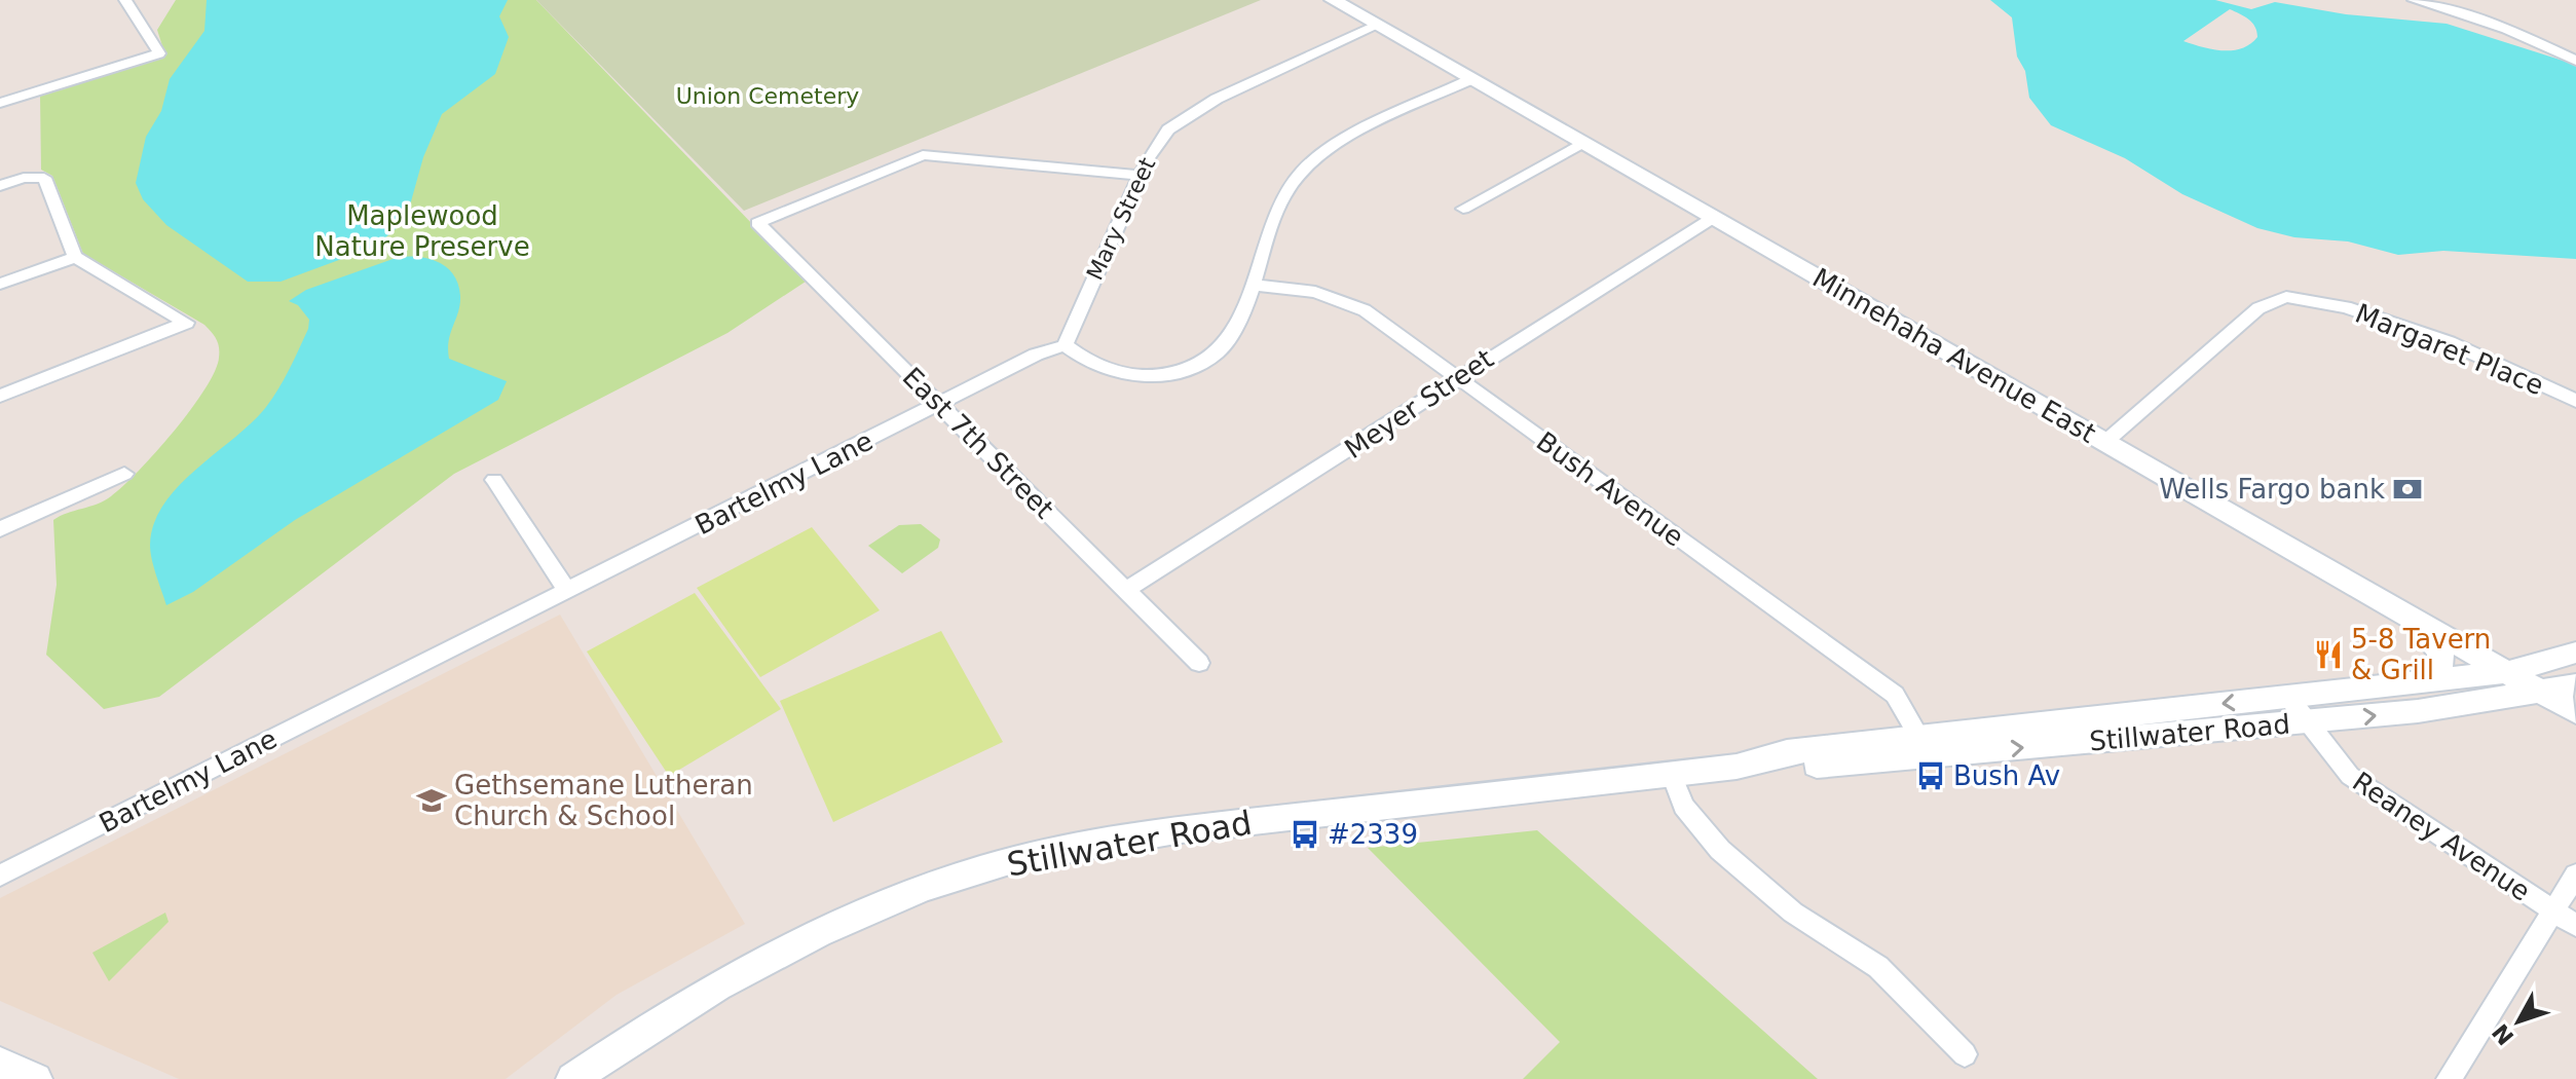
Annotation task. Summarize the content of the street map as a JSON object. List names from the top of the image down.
{
  "streets": {
    "main road": ["Minnehaha Avenue East", "Stillwater Road"],
    "street": [
      "Mary Street",
      "Margaret Place",
      "Meyer Street",
      "East 7th Street",
      "Bartelmy Lane",
      "Bush Avenue",
      "Reaney Avenue"
    ]
  },
  "crossings": [
    ["Mary Street", "Minnehaha Avenue East"],
    ["Mary Street", "East 7th Street"],
    ["Mary Street", "Bartelmy Lane"],
    ["Margaret Place", "Minnehaha Avenue East"],
    ["Minnehaha Avenue East", "Meyer Street"],
    ["Minnehaha Avenue East", "Stillwater Road"],
    ["Meyer Street", "East 7th Street"],
    ["Meyer Street", "Bush Avenue"],
    ["East 7th Street", "Bartelmy Lane"],
    ["Bush Avenue", "Stillwater Road"],
    ["Stillwater Road", "Reaney Avenue"]
  ],
  "parks": ["Union Cemetery", "Maplewood Nature Preserve"],
  "places": {
    "bank": ["Wells Fargo bank"],
    "restaurant": ["5-8 Tavern & Grill"],
    "bus stop": ["Bush Av", "#2339"],
    "school or university": ["Gethsemane Lutheran Church & School"]
  },
  "north": "bottom left"
}
